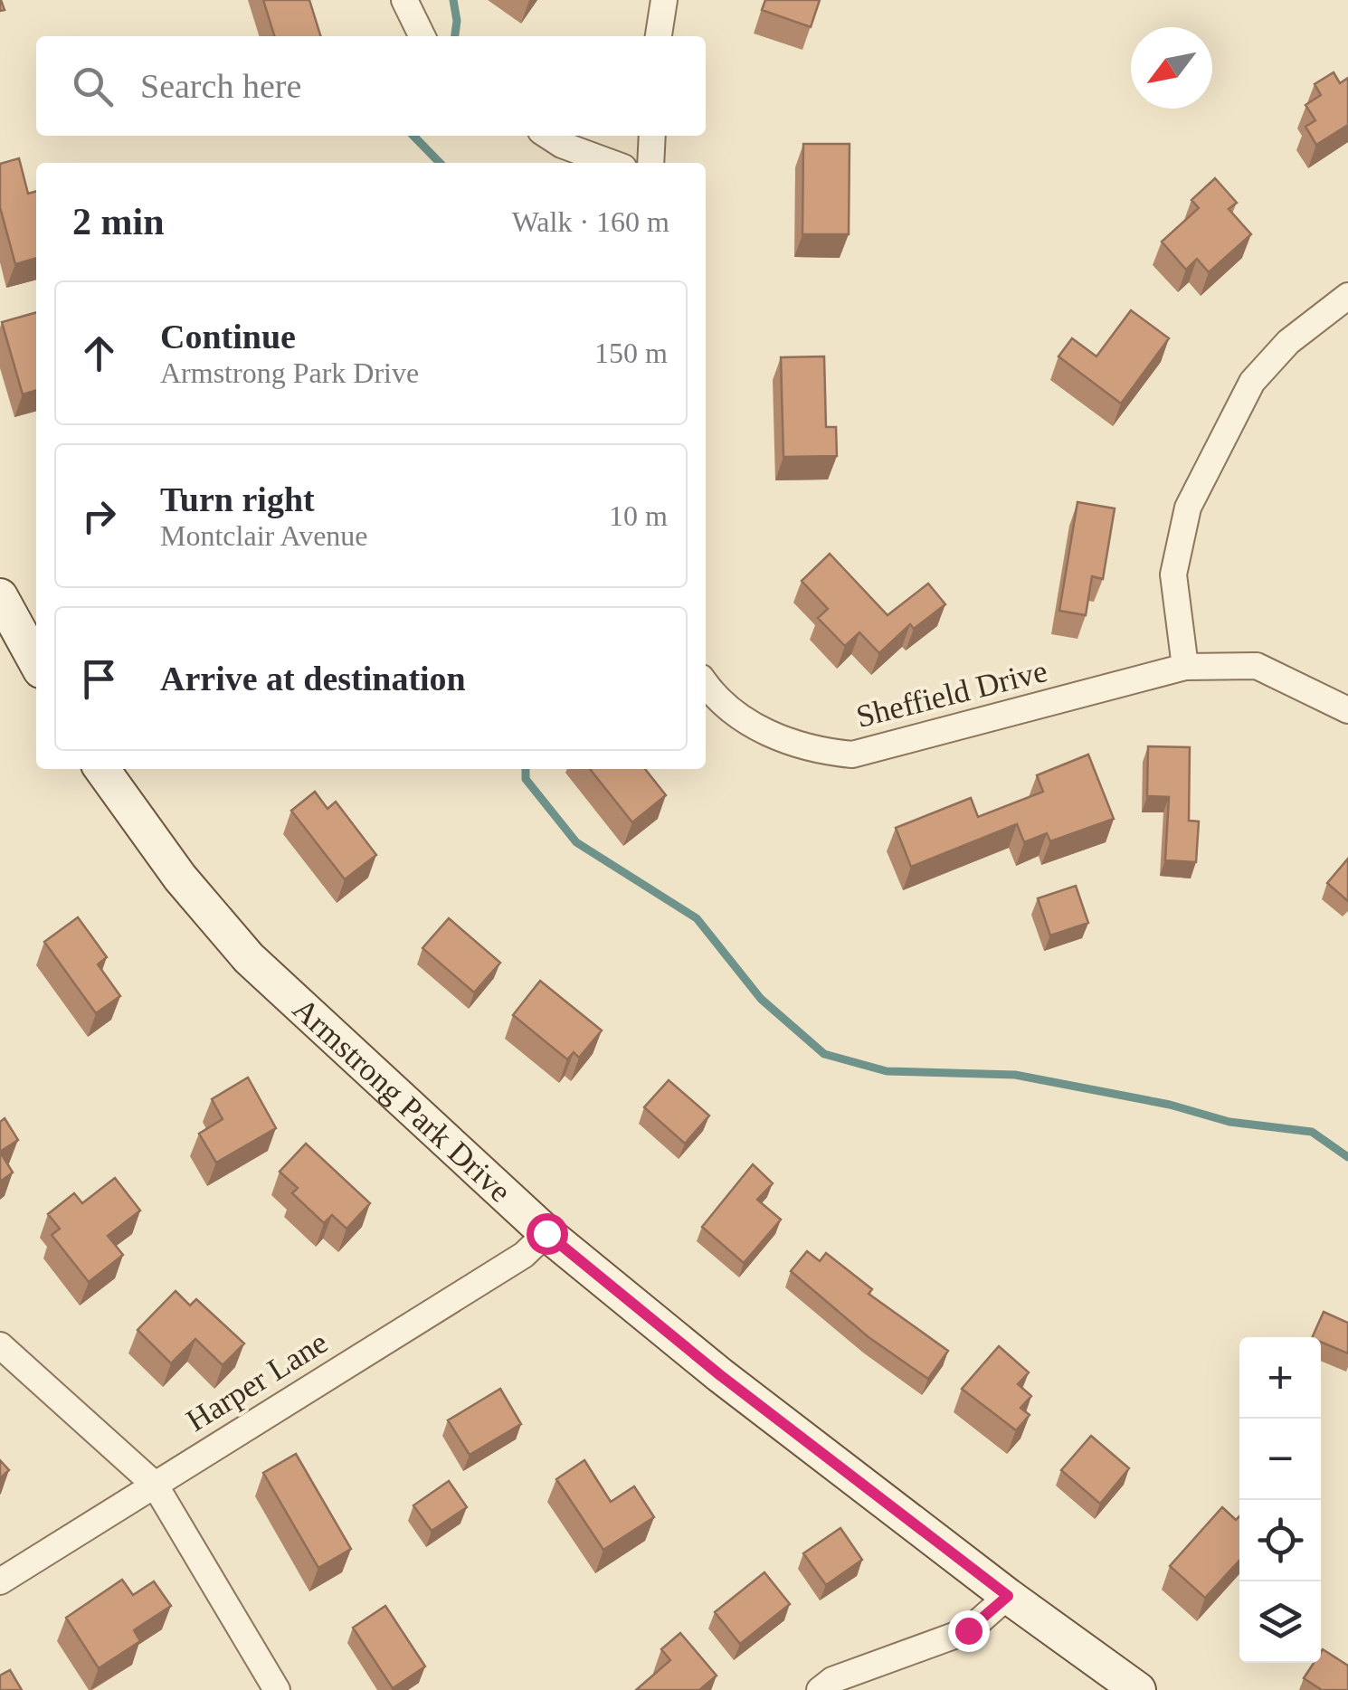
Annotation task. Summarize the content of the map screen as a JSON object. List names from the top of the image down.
{
  "streets": {
    "main road": ["Armstrong Park Drive"],
    "street": ["Sheffield Drive", "Harper Lane"]
  },
  "crossings": [
    ["Armstrong Park Drive", "Harper Lane"]
  ],
  "north": "bottom left",
  "page": {
    "search": "Search here",
    "heading": ["2 min", "Walk · 160 m"],
    "list": [
      ["Continue", "Armstrong Park Drive", "150 m"],
      ["Turn right", "Montclair Avenue", "10 m"],
      "Arrive at destination"
    ],
    "map_buttons": ["+", "−"]
  }
}
